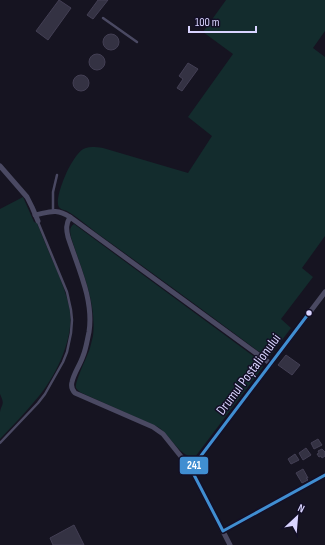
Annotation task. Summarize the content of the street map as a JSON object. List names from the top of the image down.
{
  "streets": {
    "street": ["Drumul Poștalionului"]
  },
  "lines": ["transit line 241"],
  "scale_bar": "100 m",
  "north": "top right"
}
